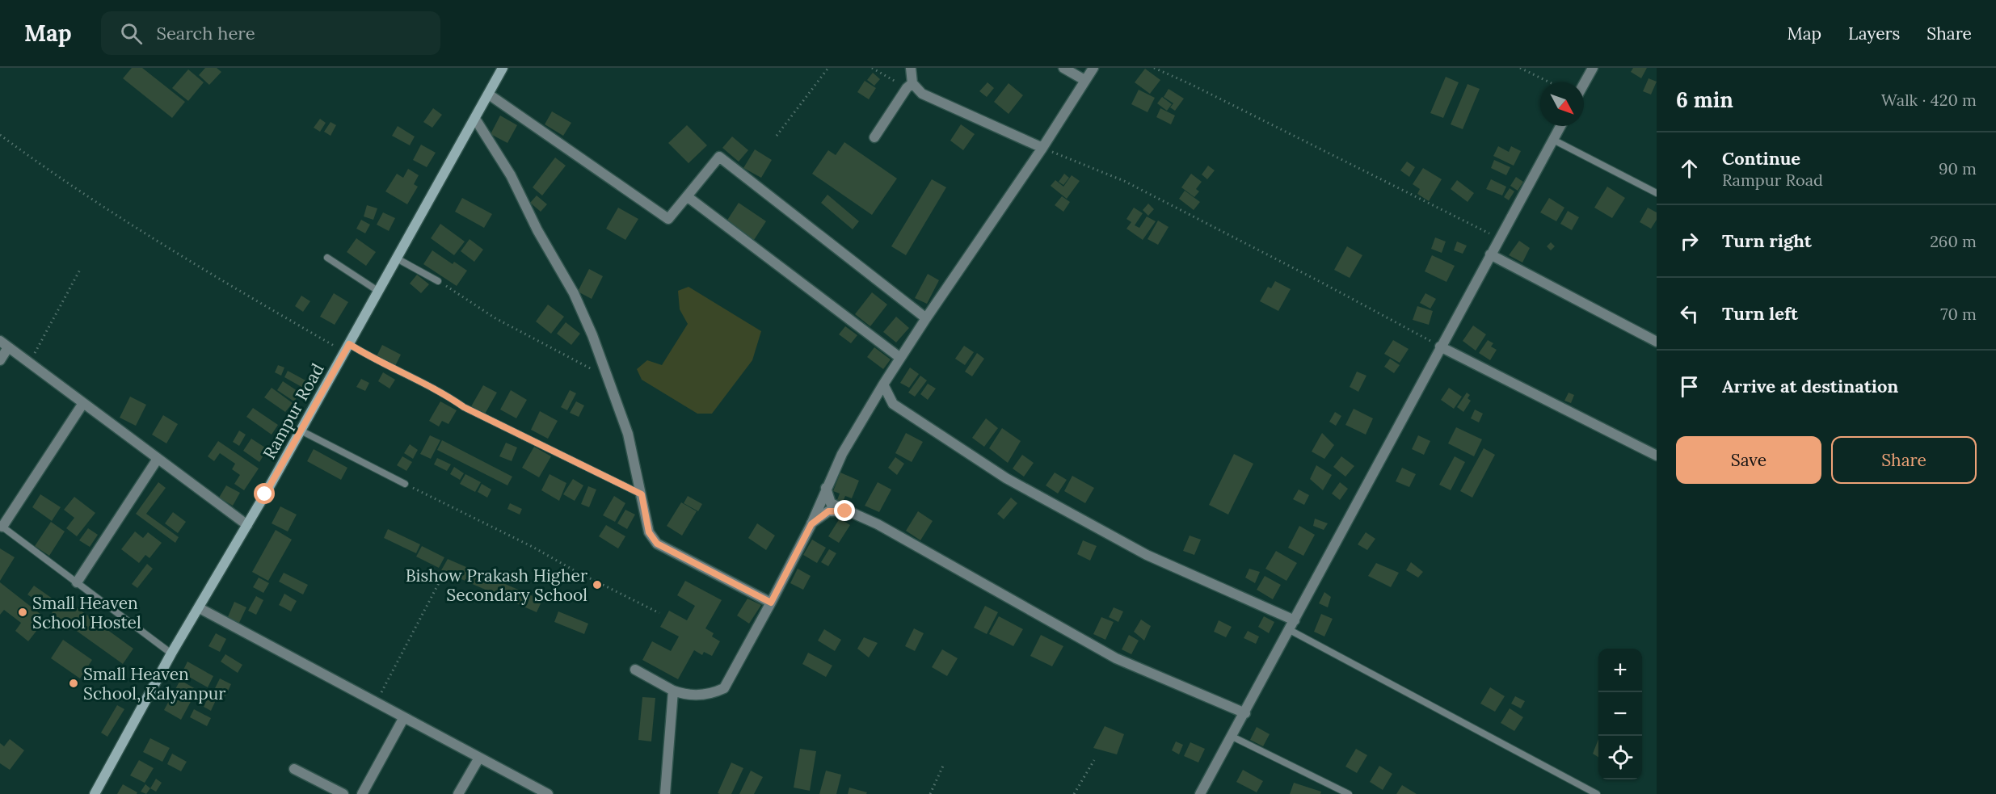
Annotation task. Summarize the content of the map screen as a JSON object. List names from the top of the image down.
{
  "streets": {
    "main road": ["Rampur Road"]
  },
  "places": ["Bishow Prakash Higher Secondary School", "Small Heaven School Hostel", "Small Heaven School, Kalyanpur"],
  "north": "bottom right",
  "page": {
    "header": "Map",
    "search": "Search here",
    "nav": ["Map", "Layers", "Share"],
    "heading": ["6 min", "Walk · 420 m"],
    "list": [
      ["Continue", "Rampur Road", "90 m"],
      ["Turn right", "260 m"],
      ["Turn left", "70 m"],
      "Arrive at destination"
    ],
    "buttons": ["Save", "Share"],
    "map_buttons": ["+", "−"]
  }
}
